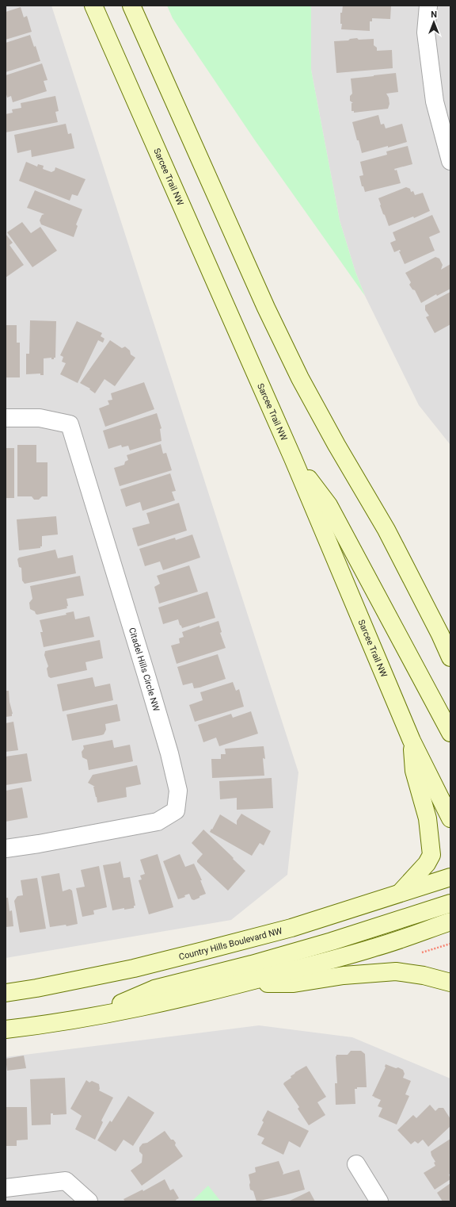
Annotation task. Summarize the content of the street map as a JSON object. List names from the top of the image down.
{
  "streets": {
    "main road": ["Sarcee Trail NW", "Country Hills Boulevard NW"],
    "street": ["Citadel Hills Circle NW"]
  },
  "north": "top"
}
